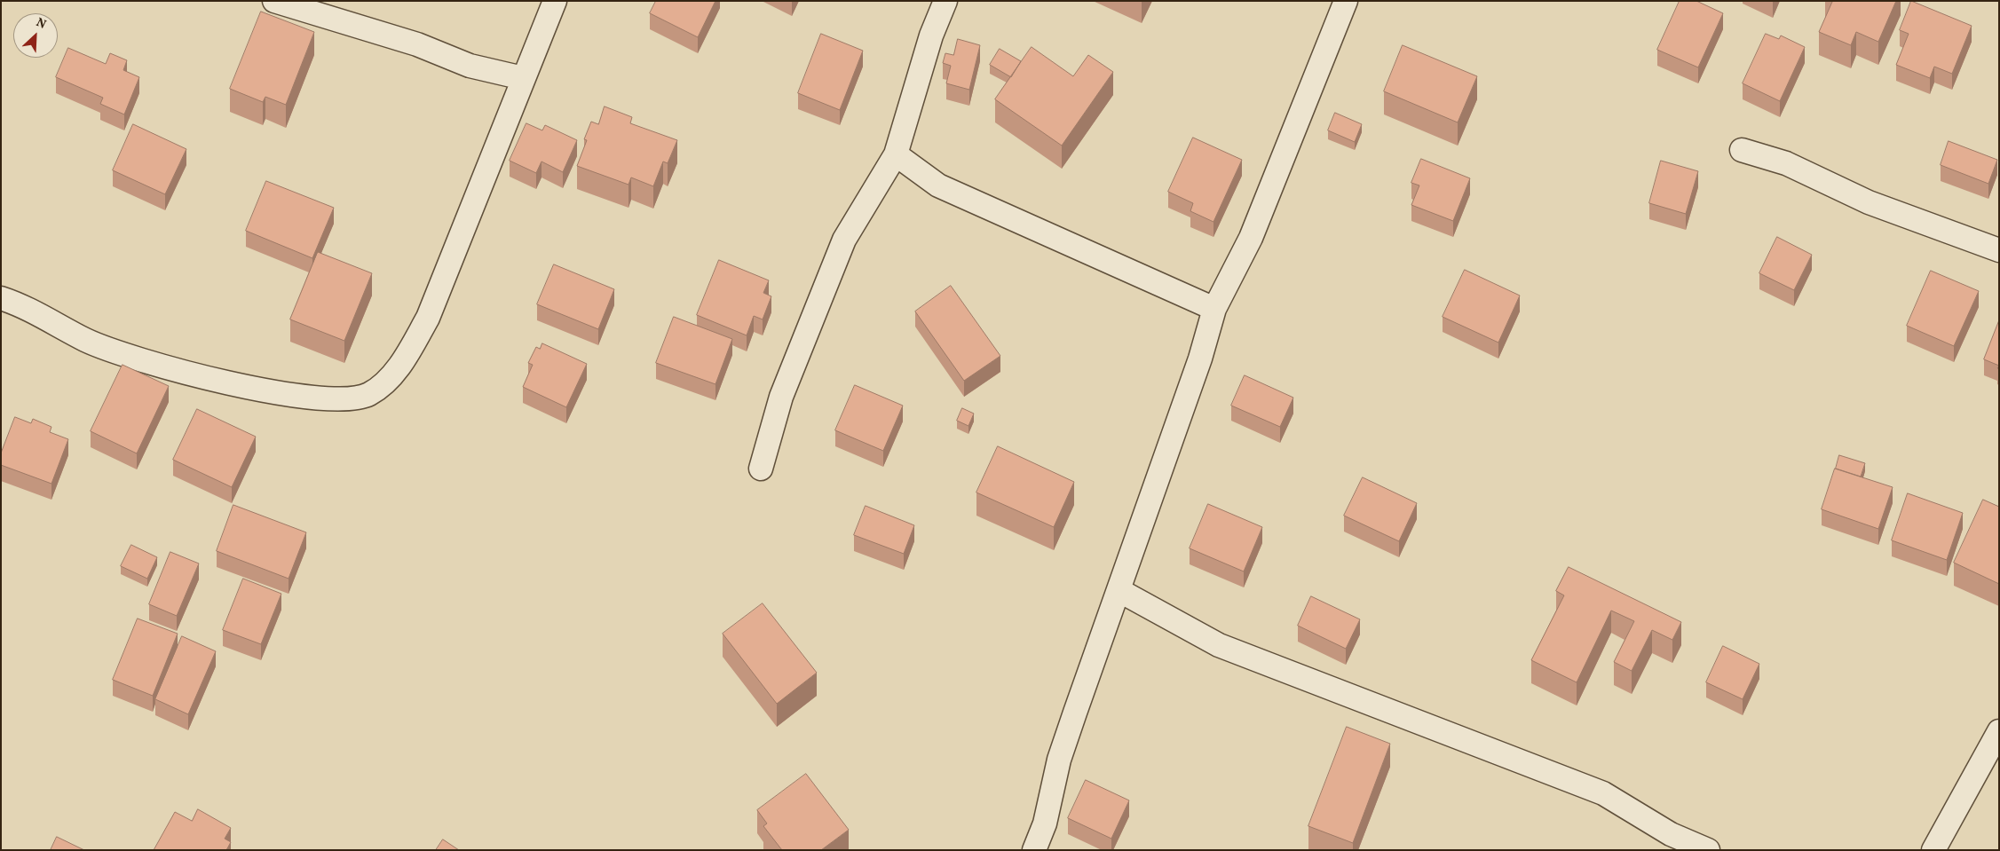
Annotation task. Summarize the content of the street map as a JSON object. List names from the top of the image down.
{
  "north": "top right"
}
